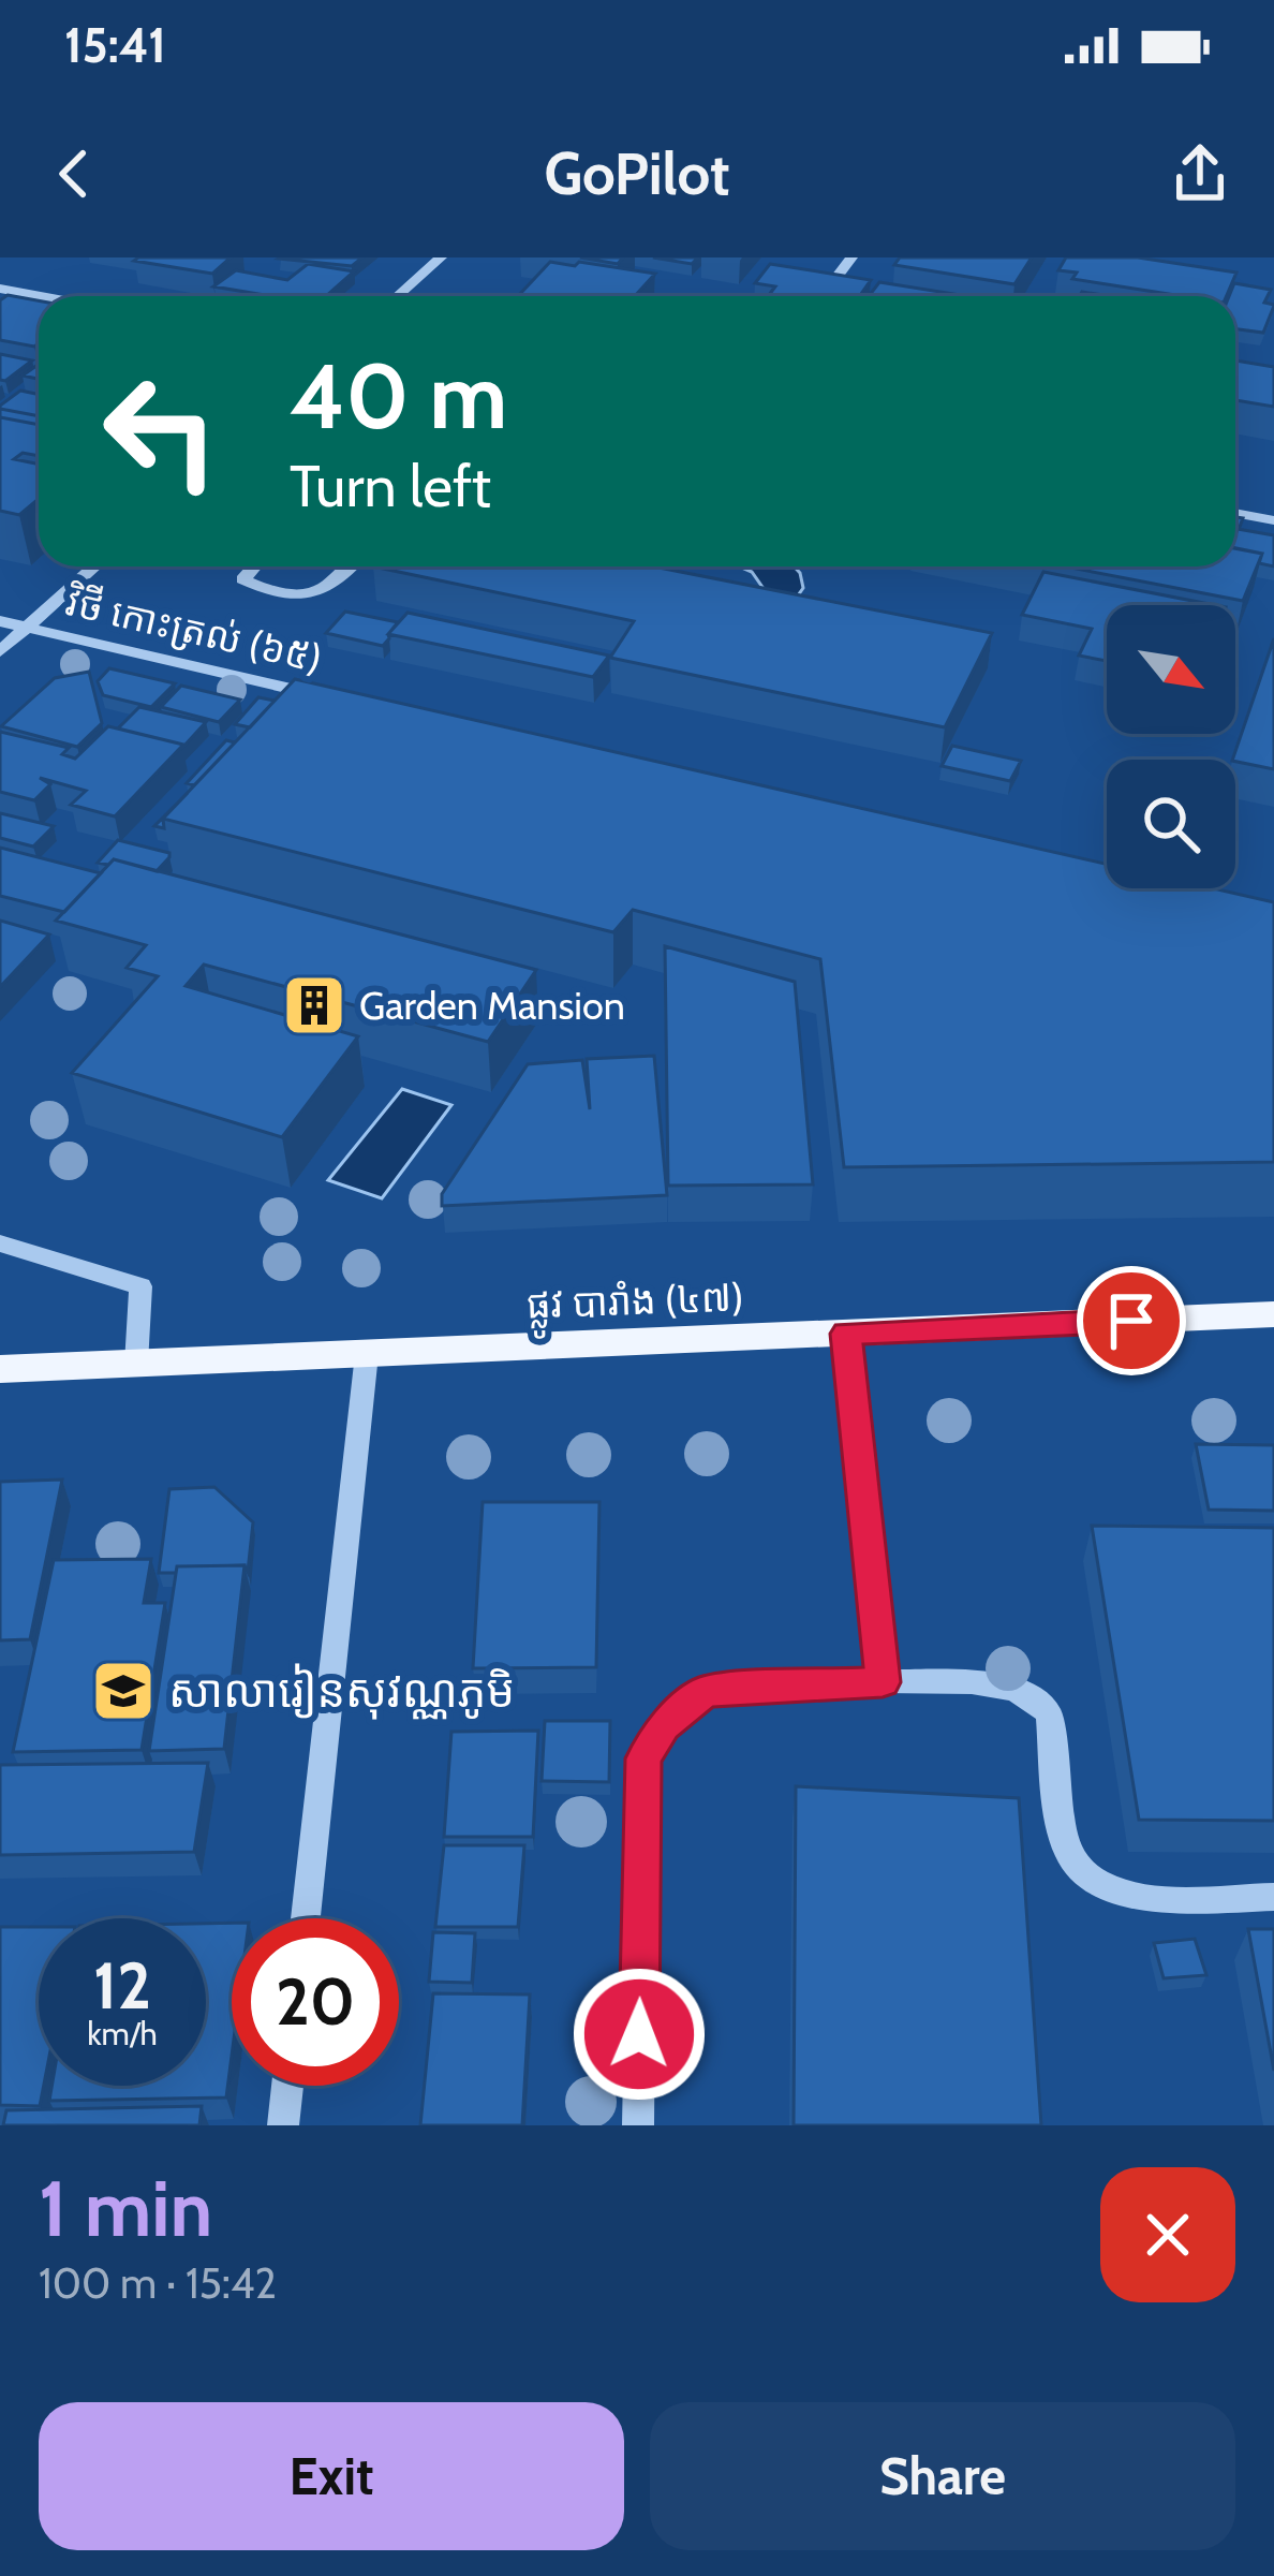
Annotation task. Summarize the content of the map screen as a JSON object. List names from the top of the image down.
{
  "streets": {
    "main road": ["ផ្លូវ បារាំង (៤៧)"],
    "street": ["វិថី កោះត្រល់ (៦៥)"]
  },
  "places": {
    "building": ["Garden Mansion"],
    "school or university": ["សាលារៀនសុវណ្ណភូមិ"]
  },
  "north": "bottom right",
  "page": {
    "status": "15:41",
    "header": "GoPilot",
    "turn": ["40 m", "Turn left"],
    "speed": "12 km/h",
    "limit": "20",
    "heading": ["1 min", "100 m · 15:42"],
    "buttons": ["Exit", "Share"]
  }
}
